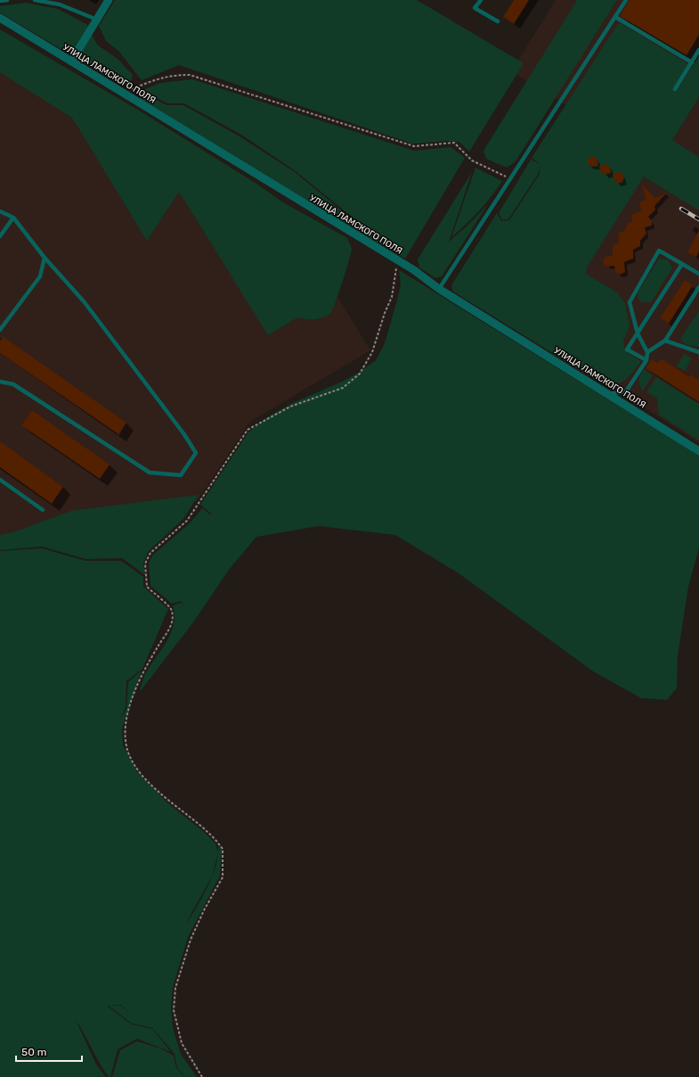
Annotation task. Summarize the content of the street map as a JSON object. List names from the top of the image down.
{
  "streets": {
    "street": ["УЛИЦА ЛАМСКОГО ПОЛЯ"]
  },
  "scale_bar": "50 m"
}
